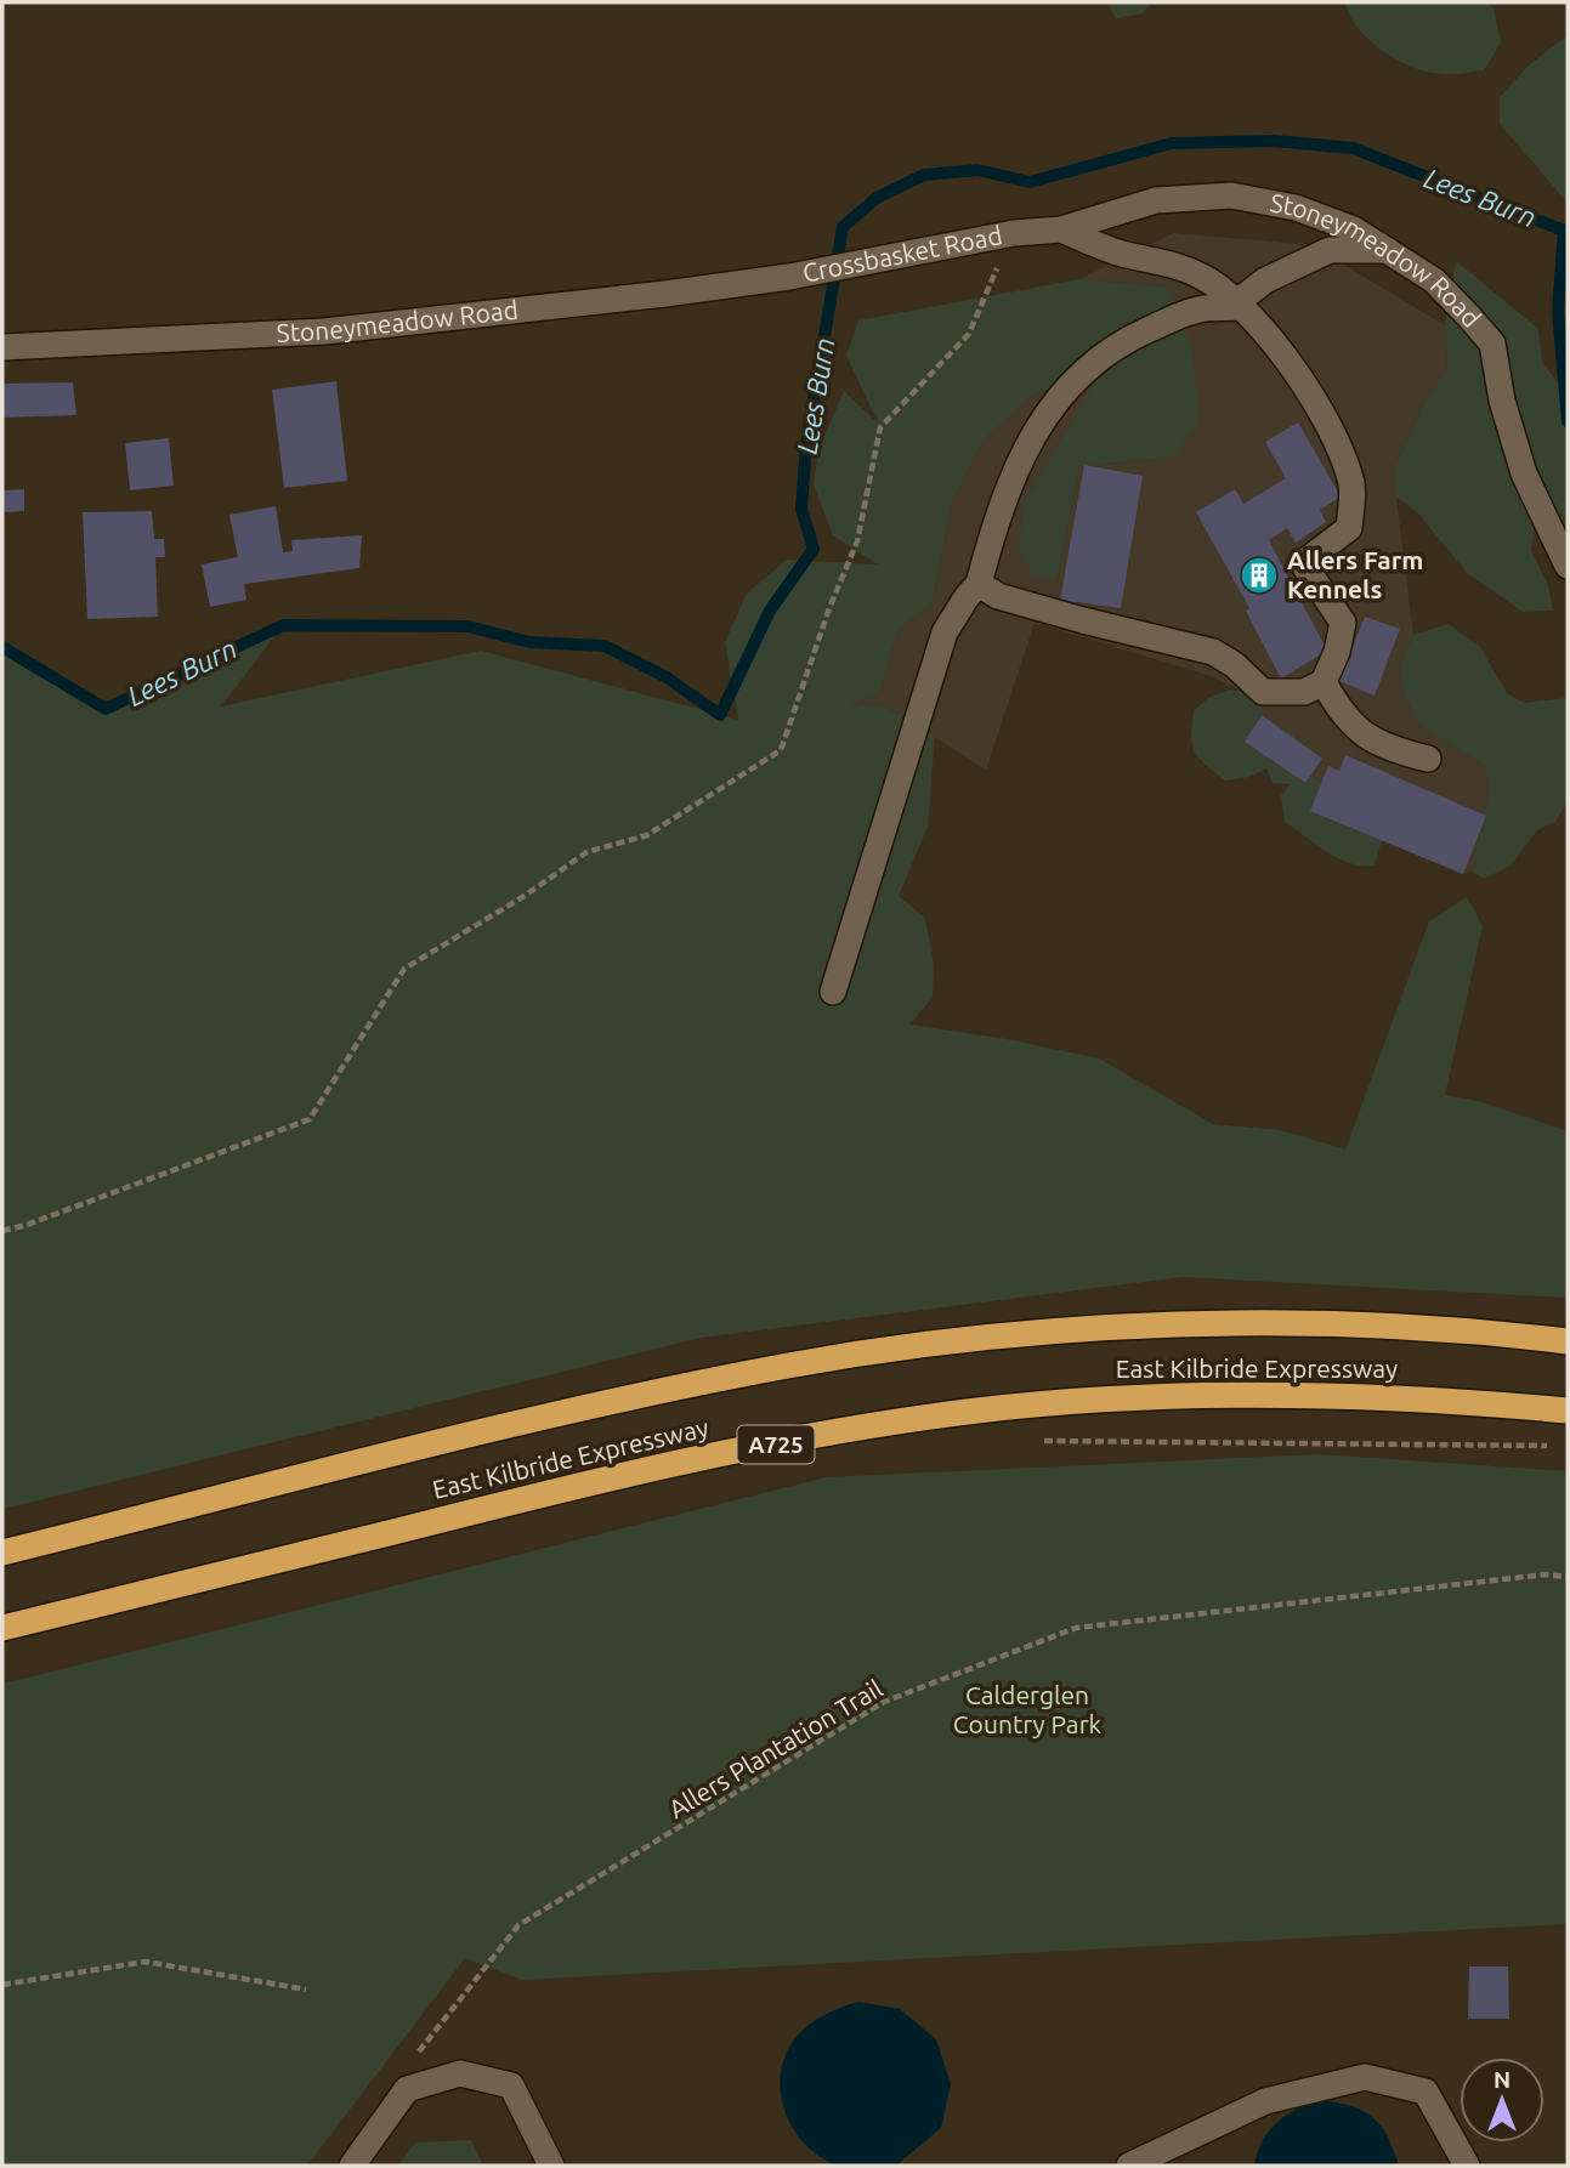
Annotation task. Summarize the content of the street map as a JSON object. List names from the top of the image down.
{
  "streets": {
    "highway": ["East Kilbride Expressway", "A725"],
    "street": ["Crossbasket Road", "Stoneymeadow Road"],
    "path": ["Allers Plantation Trail"]
  },
  "crossings": [
    ["Crossbasket Road", "Stoneymeadow Road"]
  ],
  "water": ["Lees Burn"],
  "parks": ["Calderglen Country Park"],
  "places": {
    "building": ["Allers Farm Kennels"]
  },
  "north": "top"
}
